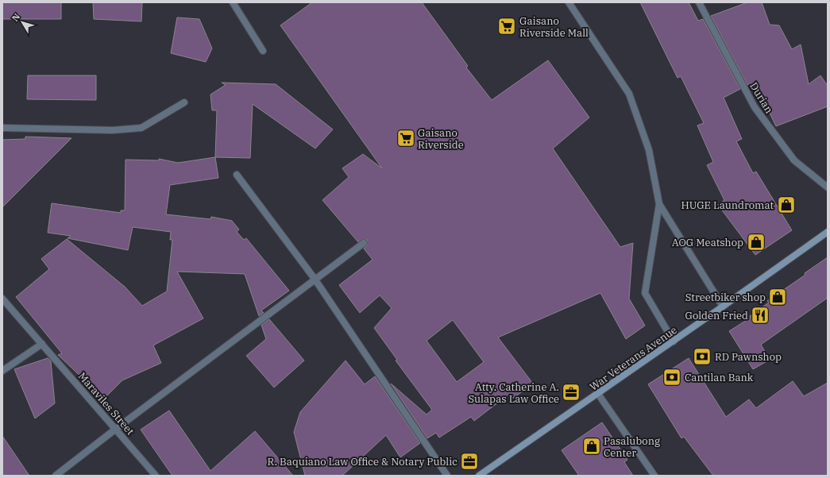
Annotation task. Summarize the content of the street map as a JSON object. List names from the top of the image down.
{
  "streets": {
    "main road": ["War Veterans Avenue"],
    "street": ["Durian", "Maraviles Street"]
  },
  "places": {
    "supermarket": ["Gaisano Riverside Mall", "Gaisano Riverside"],
    "shop": [
      "HUGE Laundromat",
      "AOG Meatshop",
      "Streetbiker shop",
      "Pasalubong Center"
    ],
    "restaurant": ["Golden Fried"],
    "bank": ["RD Pawnshop", "Cantilan Bank"],
    "office": ["Atty. Catherine A. Sulapas Law Office", "R. Baquiano Law Office & Notary Public"]
  },
  "north": "top left"
}
